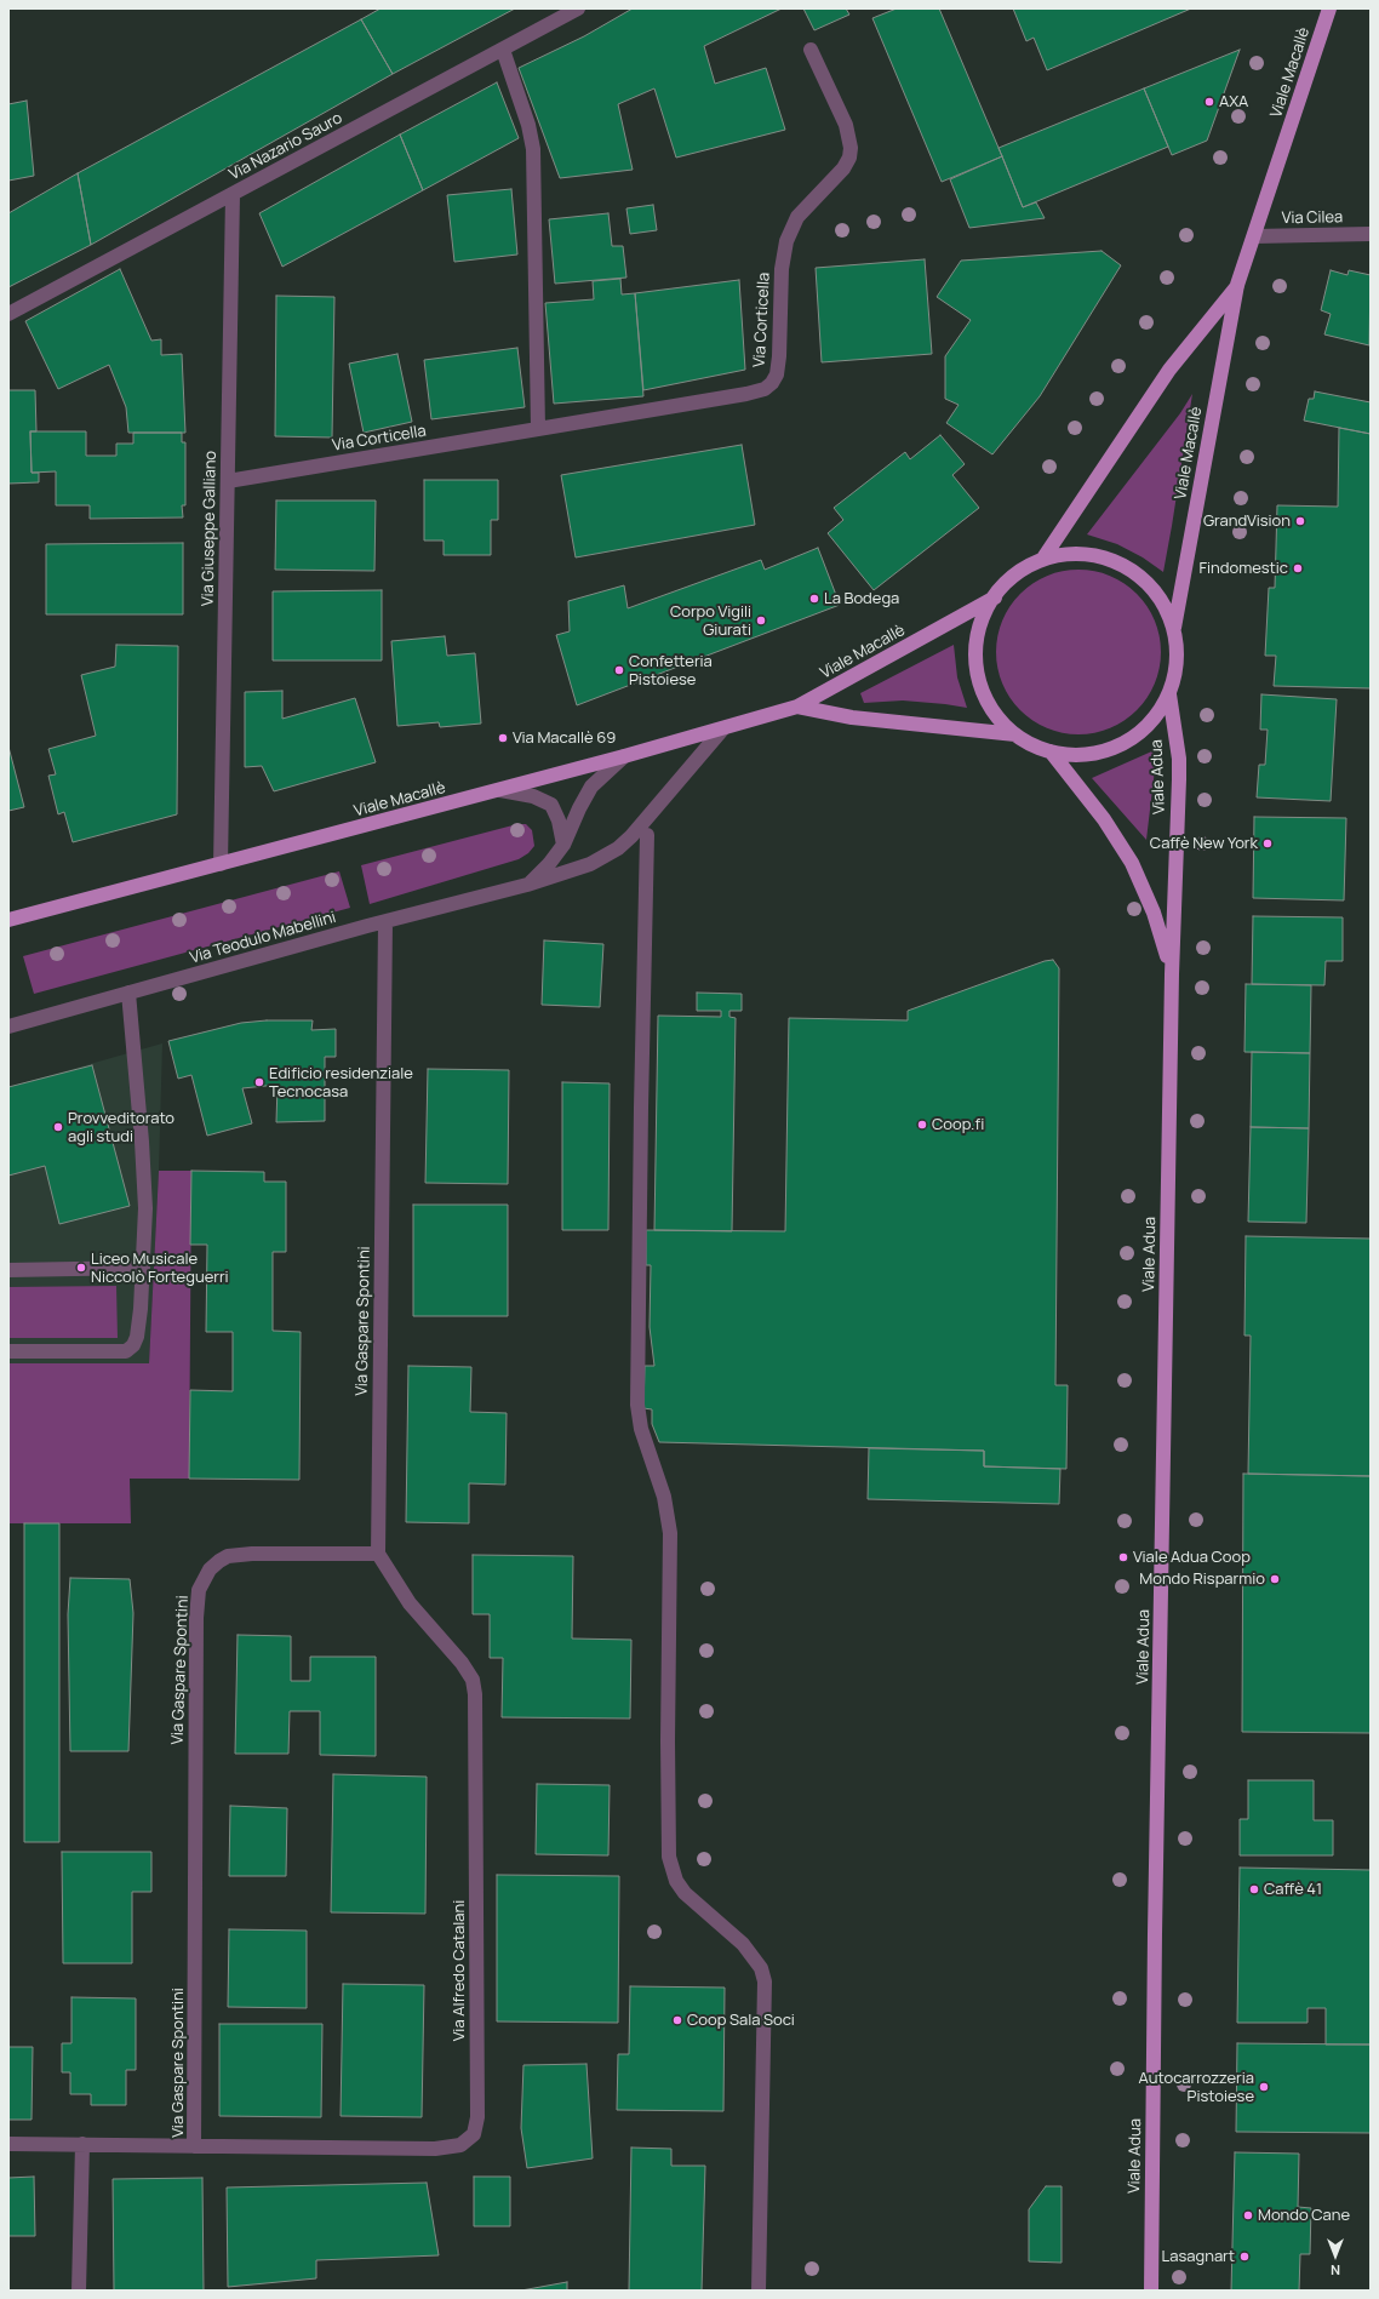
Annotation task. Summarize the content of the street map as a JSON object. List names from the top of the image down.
{
  "streets": {
    "main road": ["Viale Macallè", "Viale Adua"],
    "street": [
      "Via Nazario Sauro",
      "Via Cilea",
      "Via Corticella",
      "Via Giuseppe Galliano",
      "Via Teodulo Mabellini",
      "Via Gaspare Spontini",
      "Via Alfredo Catalani"
    ]
  },
  "crossings": [
    ["Viale Macallè", "Via Cilea"],
    ["Viale Macallè", "Via Giuseppe Galliano"],
    ["Viale Macallè", "Via Teodulo Mabellini"],
    ["Via Nazario Sauro", "Via Giuseppe Galliano"],
    ["Via Corticella", "Via Giuseppe Galliano"],
    ["Via Teodulo Mabellini", "Via Gaspare Spontini"],
    ["Via Gaspare Spontini", "Via Alfredo Catalani"]
  ],
  "places": [
    "AXA",
    "GrandVision",
    "Findomestic",
    "La Bodega",
    "Corpo Vigili Giurati",
    "Confetteria Pistoiese",
    "Via Macallè 69",
    "Caffè New York",
    "Edificio residenziale Tecnocasa",
    "Coop.fi",
    "Provveditorato agli studi",
    "Liceo Musicale Niccolò Forteguerri",
    "Viale Adua Coop",
    "Mondo Risparmio",
    "Caffè 41",
    "Coop Sala Soci",
    "Autocarrozzeria Pistoiese",
    "Mondo Cane",
    "Lasagnart"
  ],
  "north": "bottom"
}
